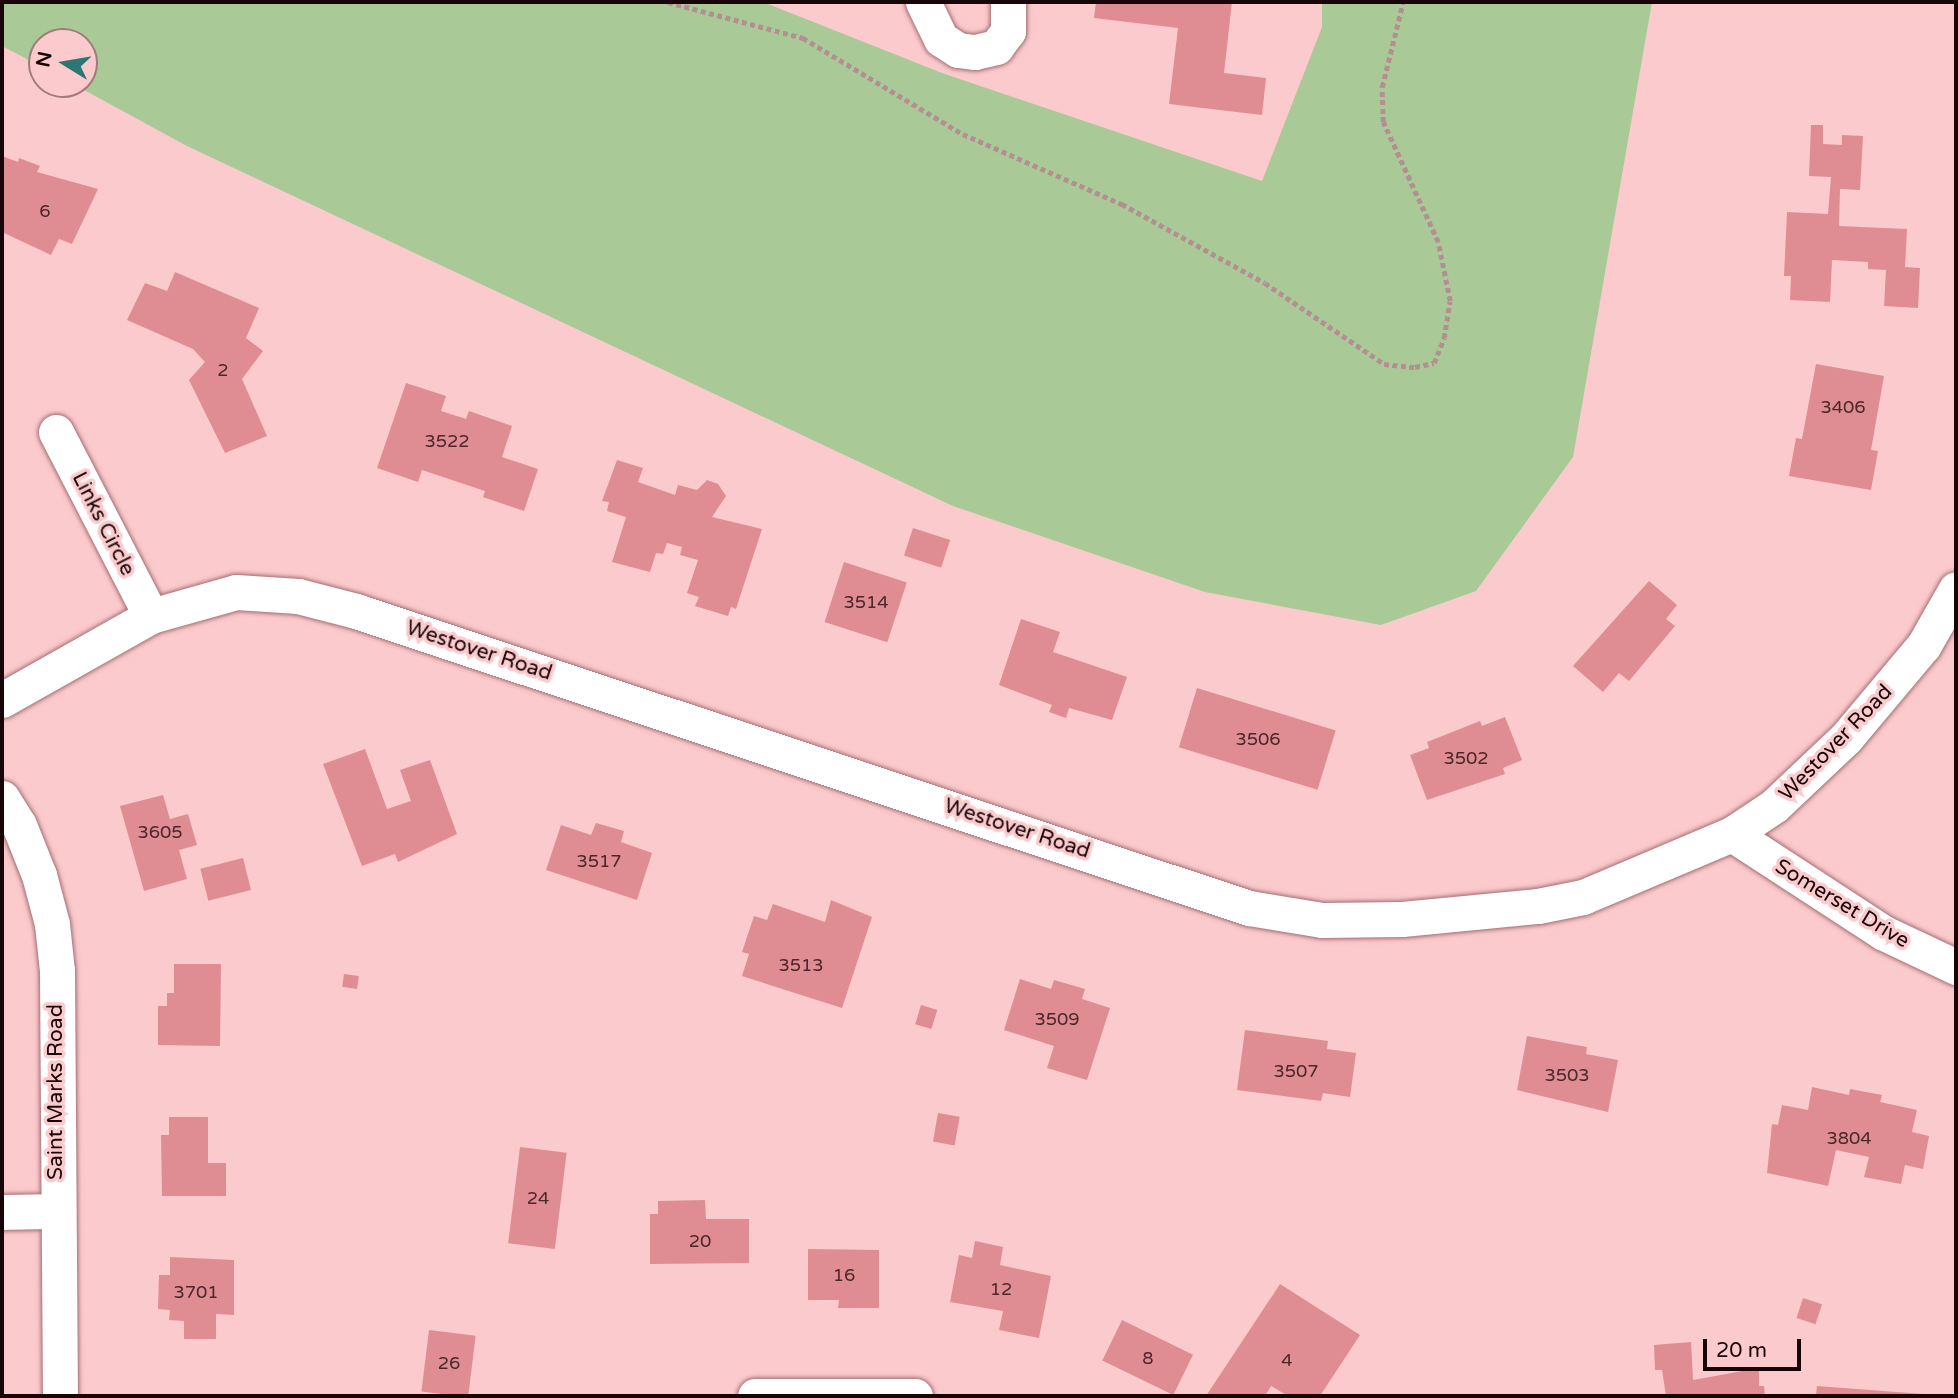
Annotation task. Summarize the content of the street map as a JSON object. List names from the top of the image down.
{
  "streets": {
    "street": [
      "Links Circle",
      "Westover Road",
      "Somerset Drive",
      "Saint Marks Road"
    ]
  },
  "crossings": [
    ["Links Circle", "Westover Road"],
    ["Westover Road", "Somerset Drive"]
  ],
  "house_numbers": [
    "6",
    "2",
    "3406",
    "3522",
    "3514",
    "3506",
    "3502",
    "3605",
    "3517",
    "3513",
    "3509",
    "3507",
    "3503",
    "3804",
    "24",
    "20",
    "16",
    "12",
    "3701",
    "8",
    "4",
    "26"
  ],
  "scale_bar": "20 m",
  "north": "left"
}
